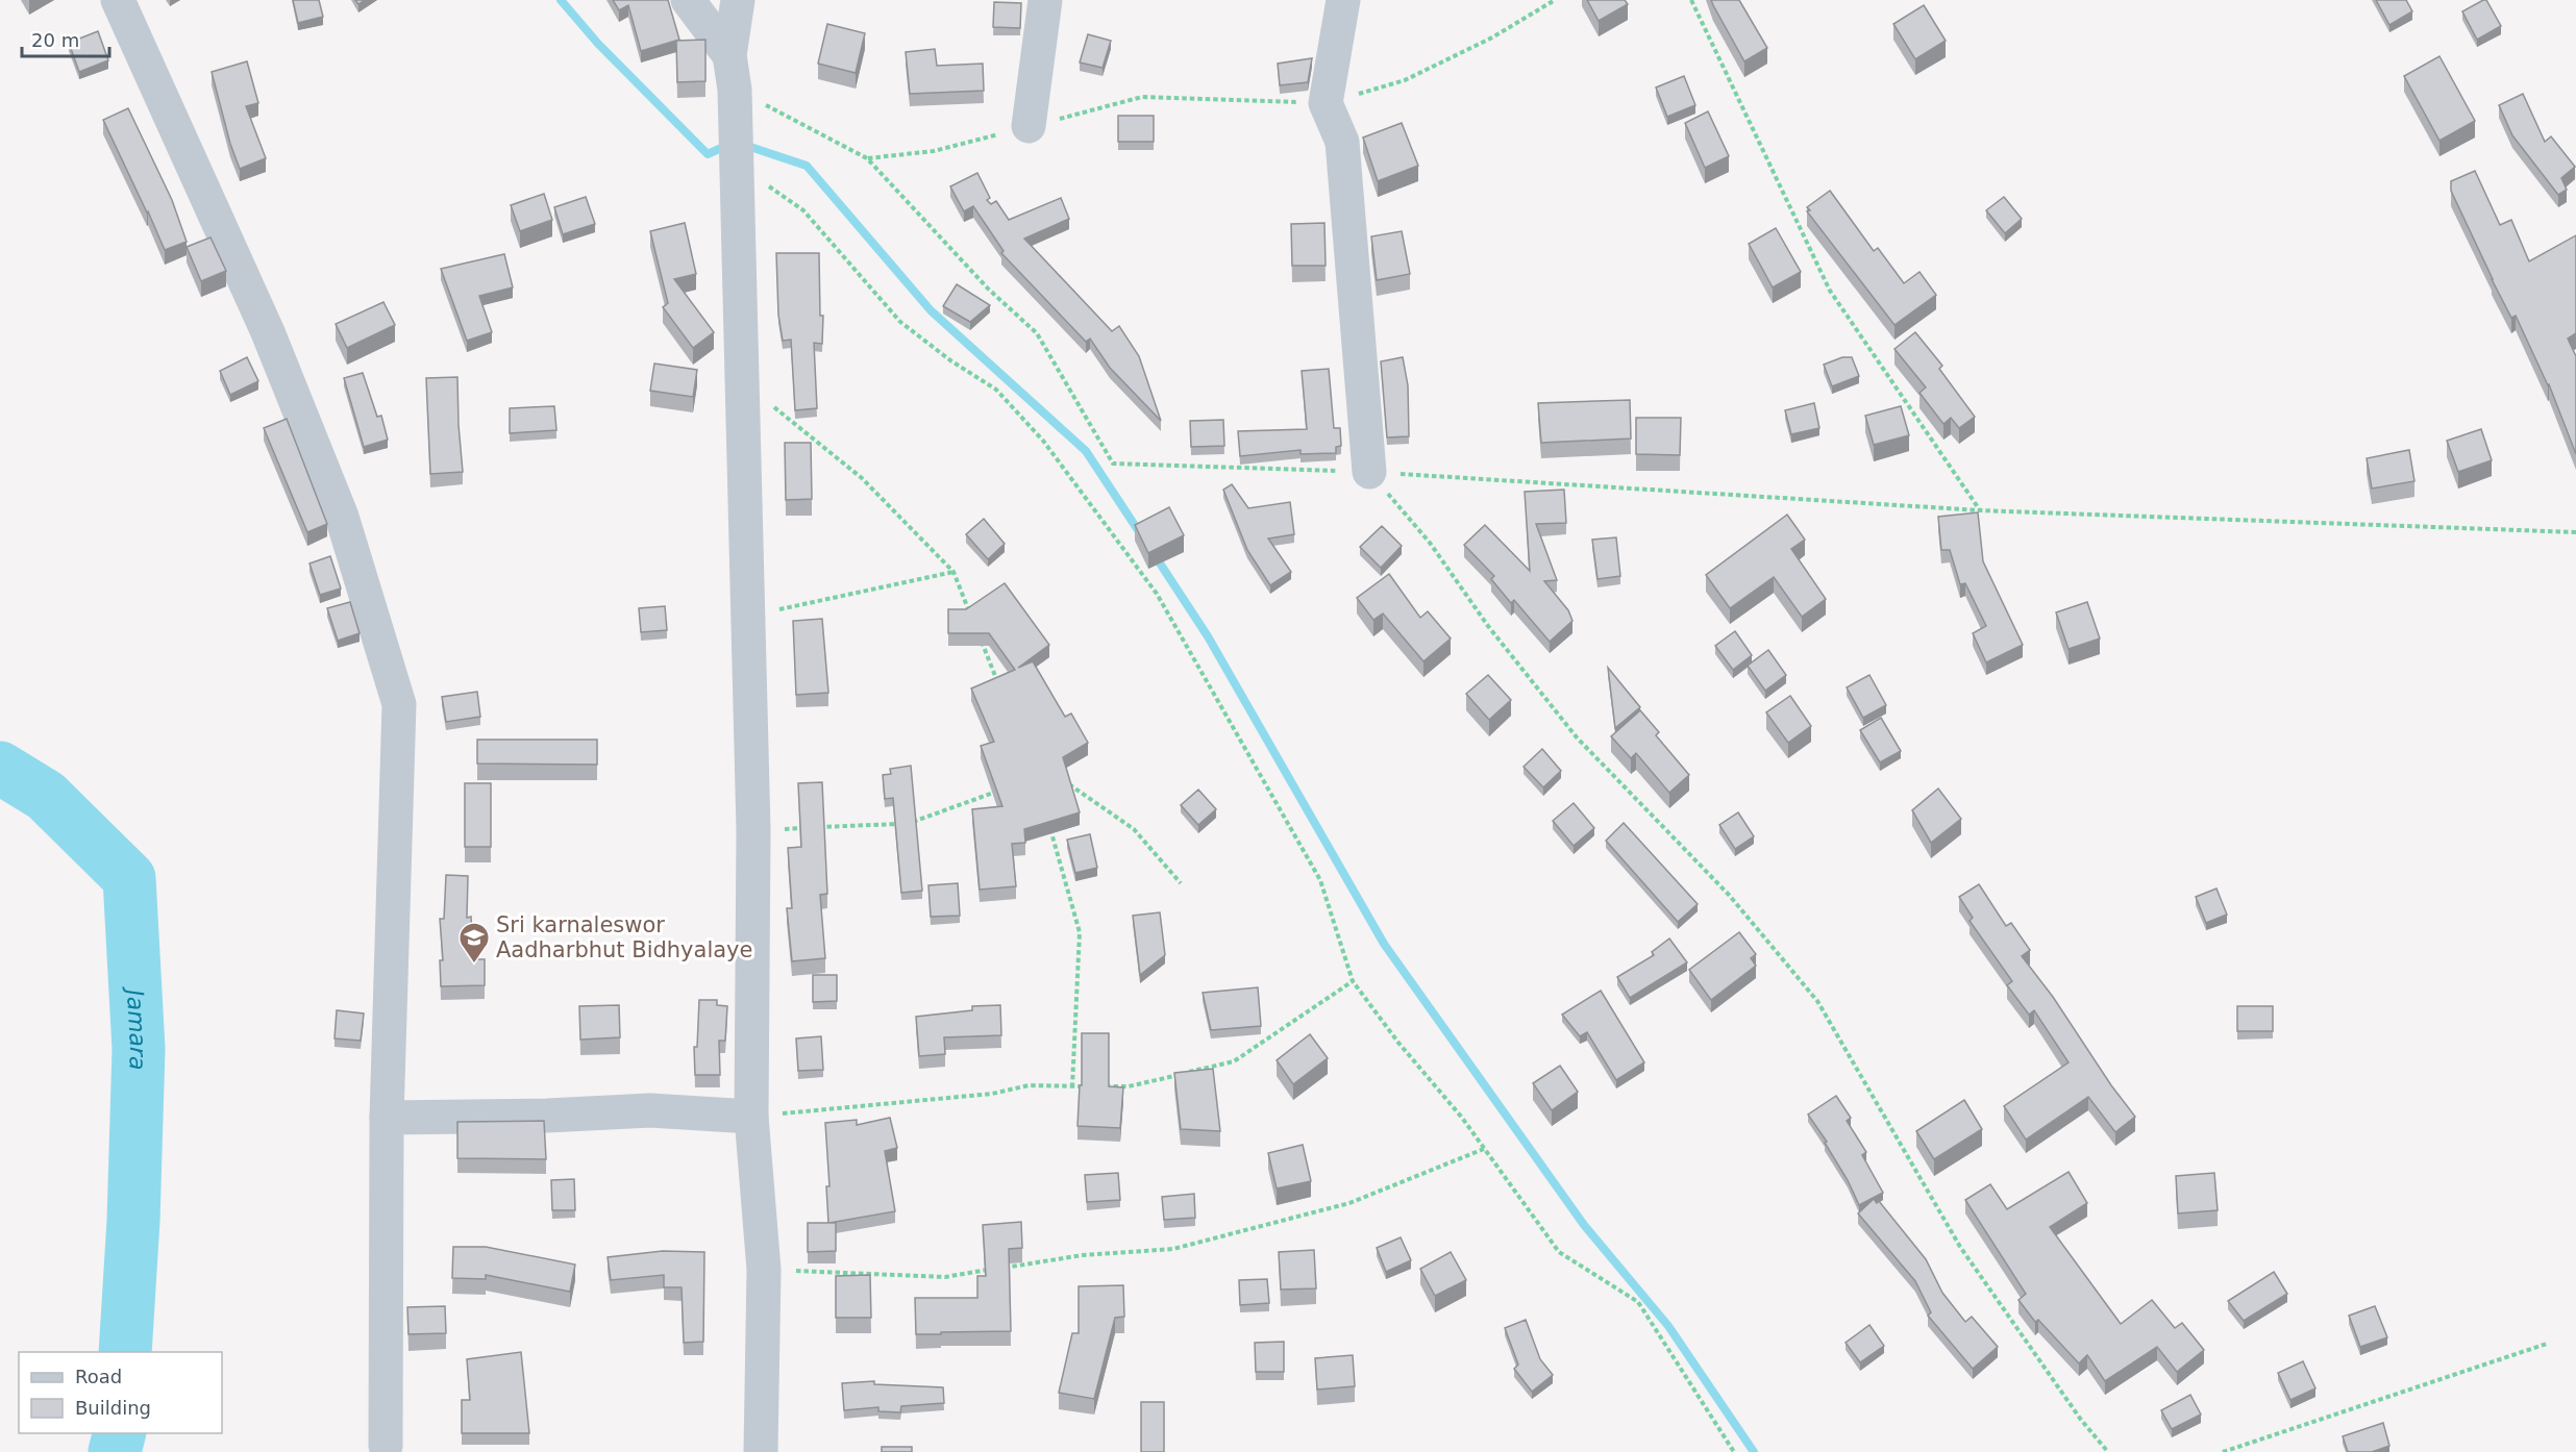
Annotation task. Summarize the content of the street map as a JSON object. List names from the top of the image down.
{
  "water": ["Jamara"],
  "places": {
    "school or university": ["Sri karnaleswor Aadharbhut Bidhyalaye"]
  },
  "legend": ["Road", "Building"],
  "scale_bar": "20 m"
}
